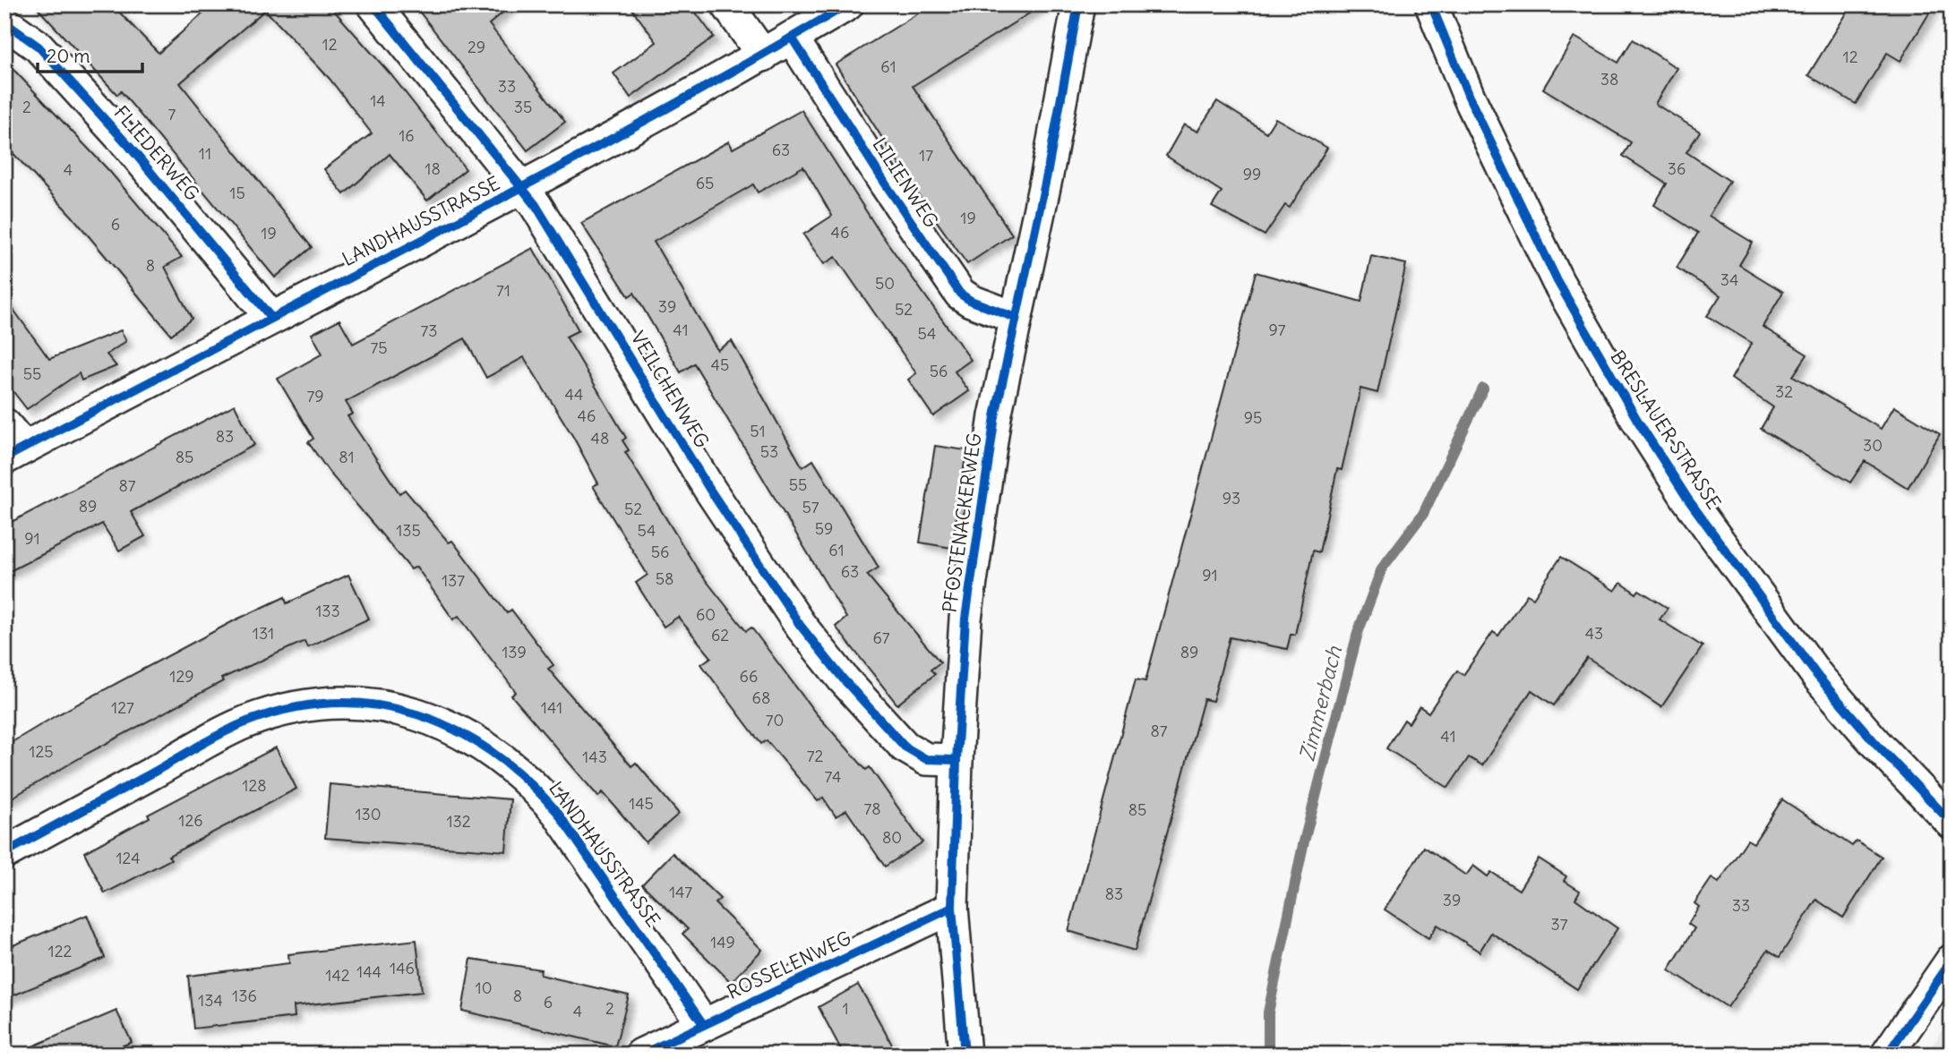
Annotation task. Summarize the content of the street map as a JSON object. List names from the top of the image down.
{
  "streets": {
    "street": [
      "FLIEDERWEG",
      "LILIENWEG",
      "LANDHAUSSTRASSE",
      "VEILCHENWEG",
      "BRESLAUER STRASSE",
      "PFOSTENACKERWEG",
      "ROSSELENWEG"
    ]
  },
  "crossings": [
    ["FLIEDERWEG", "LANDHAUSSTRASSE"],
    ["LILIENWEG", "LANDHAUSSTRASSE"],
    ["LILIENWEG", "PFOSTENACKERWEG"],
    ["LANDHAUSSTRASSE", "VEILCHENWEG"],
    ["LANDHAUSSTRASSE", "ROSSELENWEG"],
    ["VEILCHENWEG", "PFOSTENACKERWEG"],
    ["PFOSTENACKERWEG", "ROSSELENWEG"]
  ],
  "water": ["Zimmerbach"],
  "house_numbers": [
    "12",
    "29",
    "12",
    "61",
    "38",
    "33",
    "14",
    "2",
    "35",
    "7",
    "16",
    "63",
    "11",
    "17",
    "18",
    "36",
    "4",
    "99",
    "65",
    "15",
    "19",
    "6",
    "46",
    "19",
    "8",
    "34",
    "50",
    "71",
    "39",
    "52",
    "41",
    "97",
    "73",
    "54",
    "75",
    "45",
    "56",
    "55",
    "32",
    "44",
    "79",
    "46",
    "95",
    "51",
    "83",
    "48",
    "30",
    "53",
    "85",
    "81",
    "55",
    "87",
    "93",
    "89",
    "57",
    "52",
    "59",
    "135",
    "54",
    "91",
    "61",
    "56",
    "63",
    "91",
    "58",
    "137",
    "133",
    "60",
    "131",
    "43",
    "62",
    "67",
    "139",
    "89",
    "129",
    "66",
    "68",
    "127",
    "141",
    "70",
    "87",
    "41",
    "125",
    "72",
    "143",
    "74",
    "128",
    "145",
    "78",
    "85",
    "130",
    "126",
    "132",
    "80",
    "124",
    "147",
    "83",
    "39",
    "33",
    "37",
    "149",
    "122",
    "146",
    "144",
    "142",
    "10",
    "136",
    "8",
    "134",
    "6",
    "2",
    "1",
    "4"
  ],
  "scale_bar": "20 m"
}
